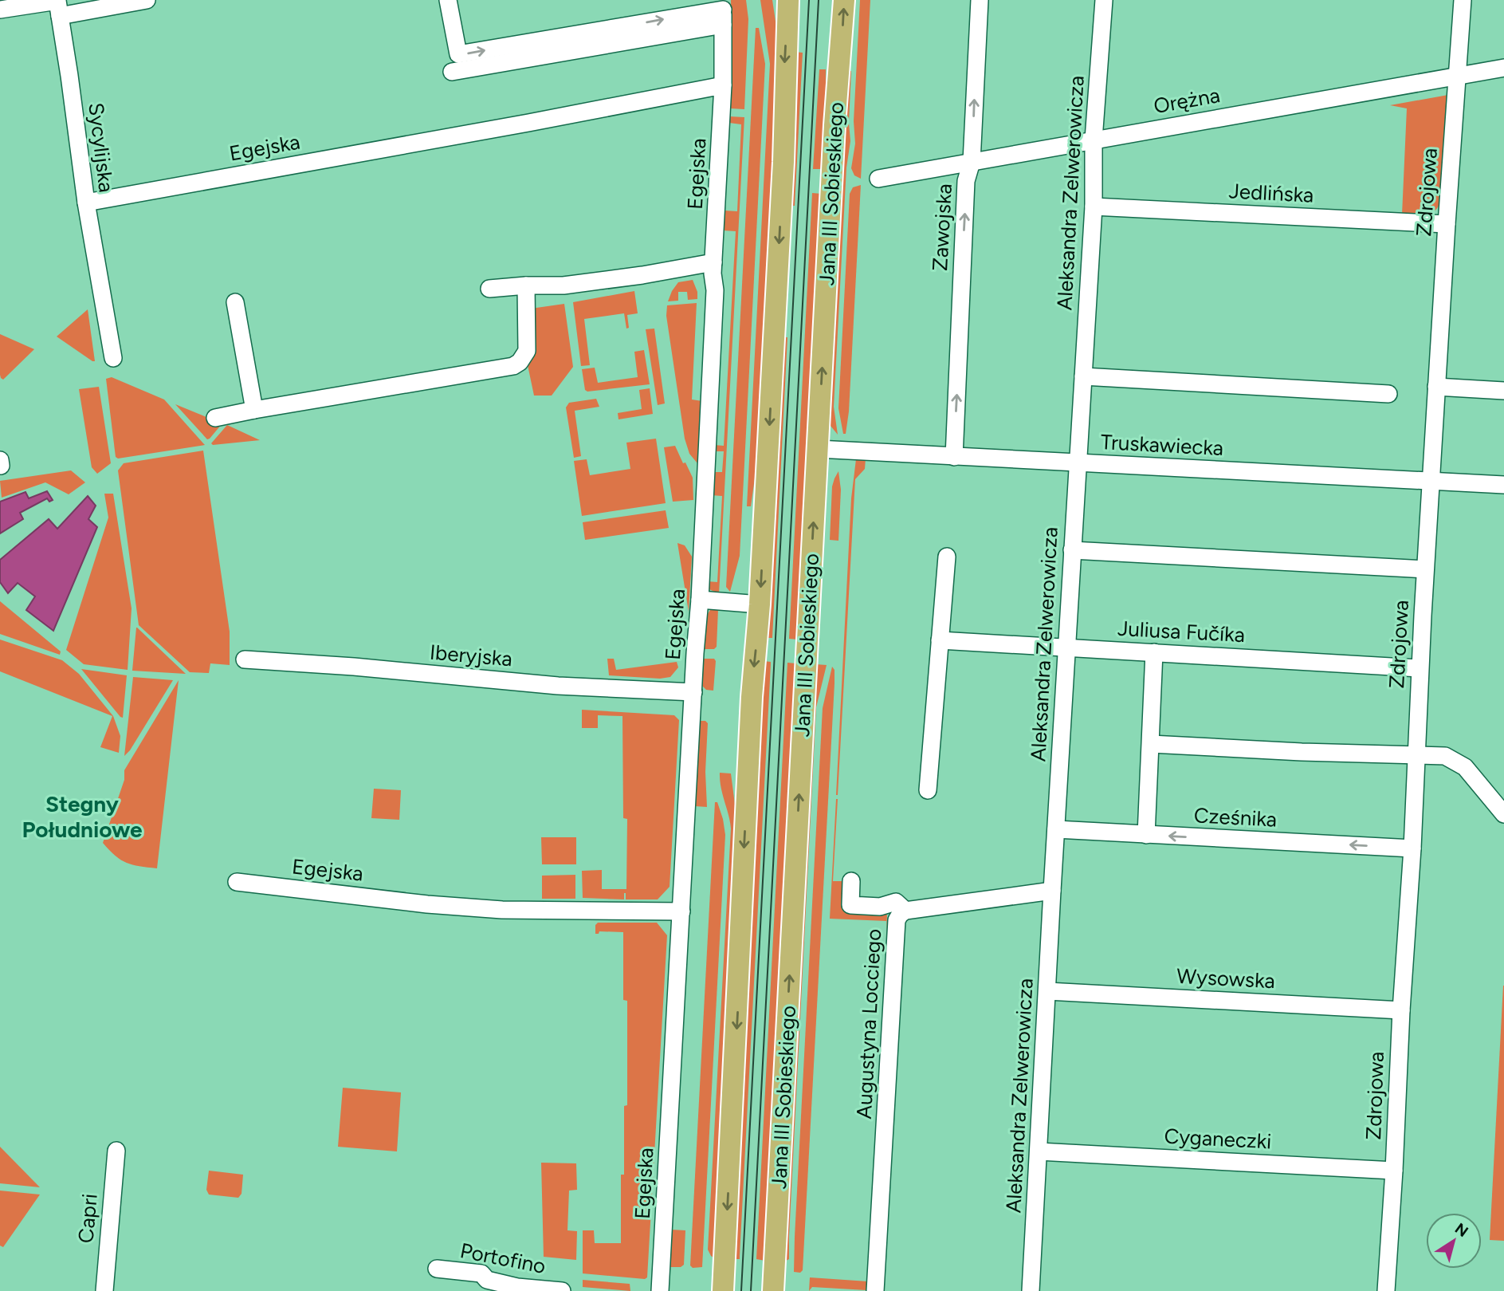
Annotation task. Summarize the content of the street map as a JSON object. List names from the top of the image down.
{
  "streets": {
    "main road": ["Jana III Sobieskiego"],
    "street": [
      "Orężna",
      "Sycylijska",
      "Egejska",
      "Zdrojowa",
      "Aleksandra Zelwerowicza",
      "Jedlińska",
      "Zawojska",
      "Truskawiecka",
      "Juliusa Fučíka",
      "Iberyjska",
      "Cześnika",
      "Wysowska",
      "Augustyna Locciego",
      "Cyganeczki",
      "Capri",
      "Portofino"
    ]
  },
  "crossings": [
    ["Orężna", "Zdrojowa"],
    ["Orężna", "Aleksandra Zelwerowicza"],
    ["Orężna", "Zawojska"],
    ["Sycylijska", "Egejska"],
    ["Egejska", "Iberyjska"],
    ["Zdrojowa", "Jedlińska"],
    ["Zdrojowa", "Truskawiecka"],
    ["Zdrojowa", "Juliusa Fučíka"],
    ["Zdrojowa", "Cześnika"],
    ["Zdrojowa", "Wysowska"],
    ["Zdrojowa", "Cyganeczki"],
    ["Aleksandra Zelwerowicza", "Jedlińska"],
    ["Aleksandra Zelwerowicza", "Truskawiecka"],
    ["Aleksandra Zelwerowicza", "Juliusa Fučíka"],
    ["Aleksandra Zelwerowicza", "Cześnika"],
    ["Aleksandra Zelwerowicza", "Wysowska"],
    ["Aleksandra Zelwerowicza", "Augustyna Locciego"],
    ["Aleksandra Zelwerowicza", "Cyganeczki"],
    ["Jana III Sobieskiego", "Truskawiecka"],
    ["Zawojska", "Truskawiecka"]
  ],
  "one_way": ["Zawojska"],
  "districts": ["Stegny Południowe"],
  "north": "top right"
}
